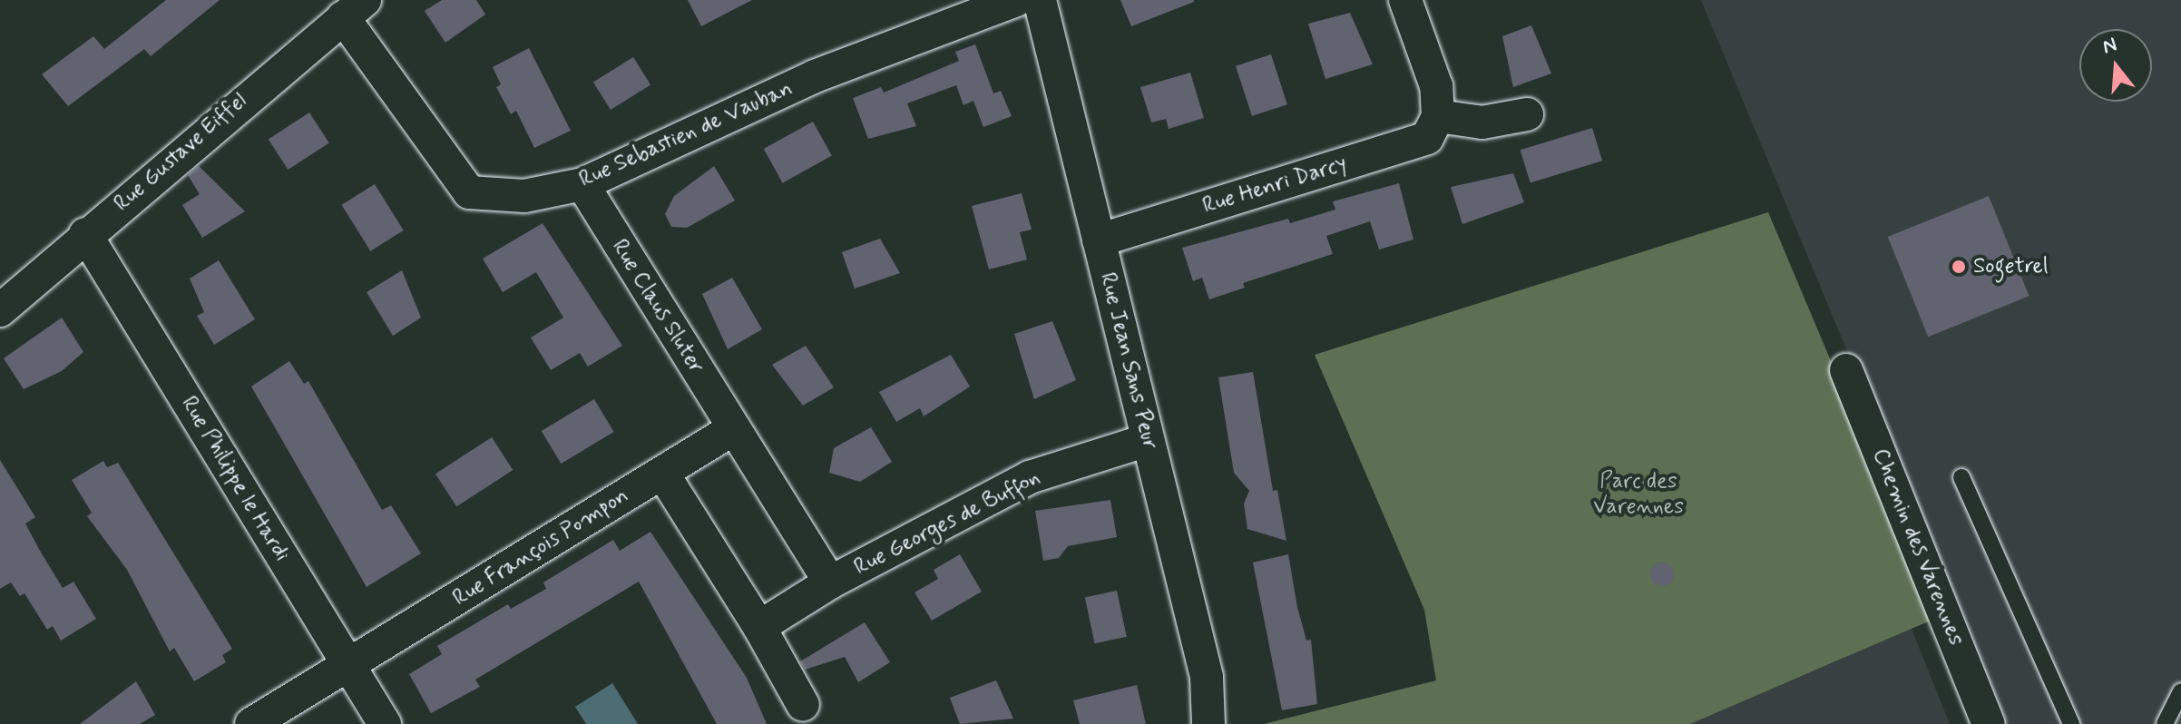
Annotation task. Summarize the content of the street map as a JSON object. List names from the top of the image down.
{
  "streets": {
    "street": [
      "Rue Sebastien de Vauban",
      "Rue Gustave Eiffel",
      "Rue Henri Darcy",
      "Rue Claus Sluter",
      "Rue Jean Sans Peur",
      "Rue Philippe le Hardi",
      "Rue Georges de Buffon",
      "Rue François Pompon",
      "Chemin des Varennes"
    ]
  },
  "crossings": [
    ["Rue Sebastien de Vauban", "Rue Gustave Eiffel"],
    ["Rue Sebastien de Vauban", "Rue Claus Sluter"],
    ["Rue Gustave Eiffel", "Rue Philippe le Hardi"],
    ["Rue Henri Darcy", "Rue Jean Sans Peur"],
    ["Rue Claus Sluter", "Rue Georges de Buffon"],
    ["Rue Claus Sluter", "Rue François Pompon"],
    ["Rue Jean Sans Peur", "Rue Georges de Buffon"],
    ["Rue Philippe le Hardi", "Rue François Pompon"]
  ],
  "parks": ["Parc des Varennes"],
  "places": ["Sogetrel"],
  "north": "top"
}
